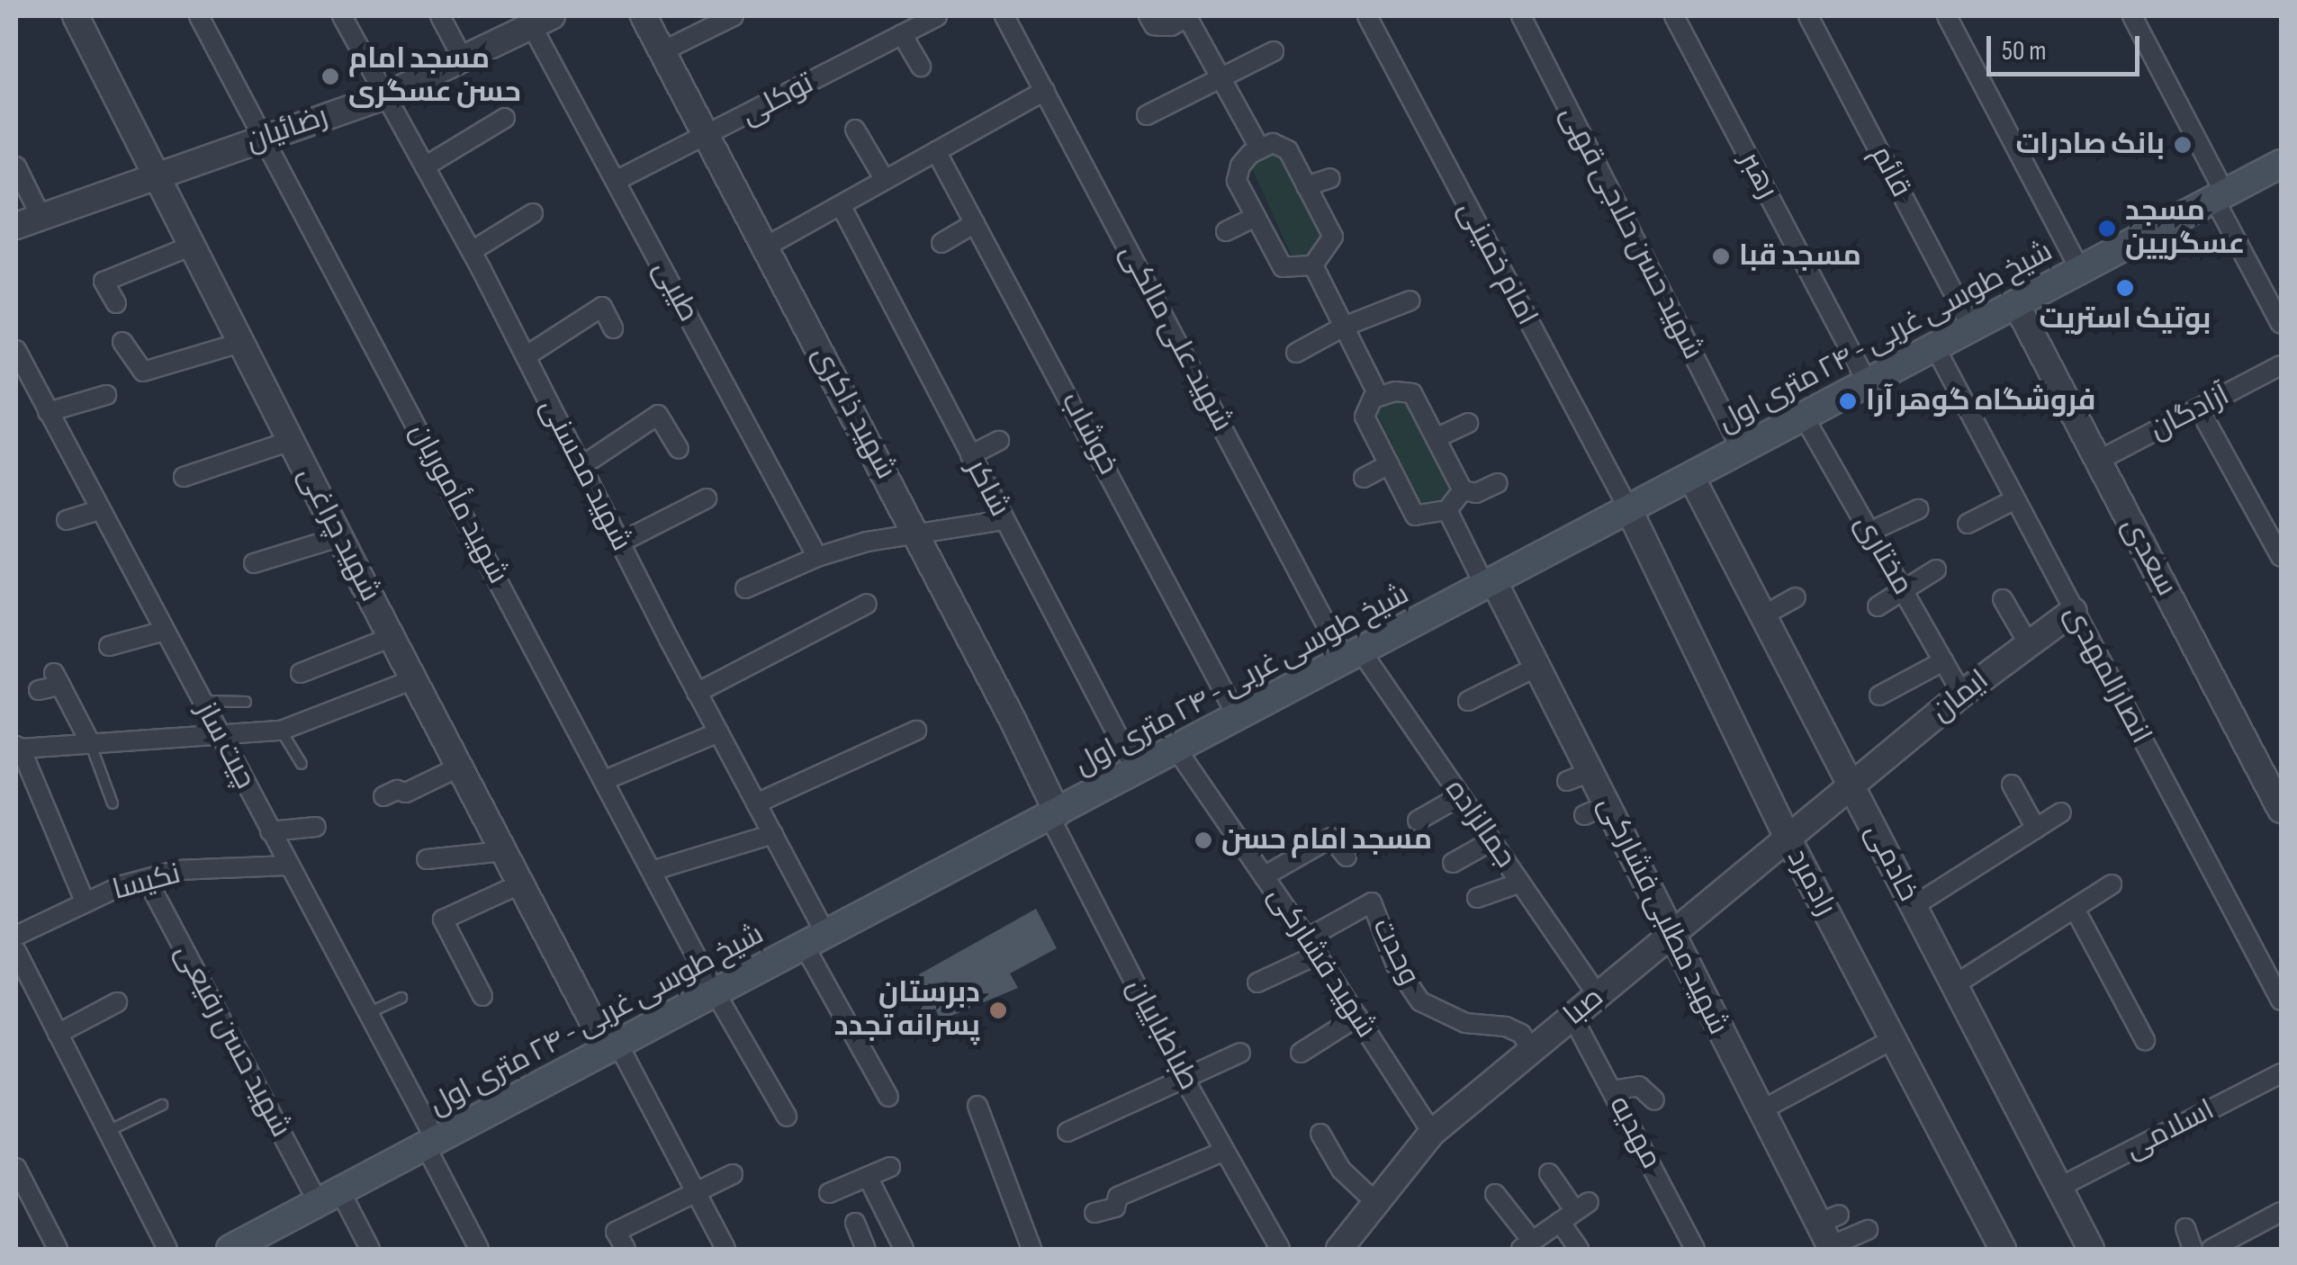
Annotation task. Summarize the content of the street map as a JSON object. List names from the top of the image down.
{
  "streets": {
    "main road": ["شیخ طوسی غربی - ۲۴ متری اول"],
    "street": [
      "توکلی",
      "رضائیان",
      "قائم",
      "رهبر",
      "شهید حسن حلاجی قهی",
      "امام خمینی",
      "طیبی",
      "شهید علی مالکی",
      "شهید ذاکری",
      "آزادگان",
      "خوشاب",
      "شهید محسنی",
      "شاکر",
      "شهید مأموریان",
      "شهید چراغی",
      "مختاری",
      "سعدی",
      "انصارالمهدی",
      "ایمان",
      "چیت ساز",
      "جمالزاده",
      "خادمی",
      "نکیسا",
      "رادمرد",
      "شهید مطلبی فشارکی",
      "وحدت",
      "شهید فشارکی",
      "صبا",
      "طباطباییان",
      "شهید حسن رفیعی",
      "اسلامی",
      "مهدیه"
    ]
  },
  "crossings": [
    ["توکلی", "طیبی"],
    ["توکلی", "شهید ذاکری"],
    ["رضائیان", "طیبی"],
    ["رضائیان", "شهید محسنی"],
    ["رضائیان", "شهید مأموریان"],
    ["رضائیان", "شهید چراغی"],
    ["قائم", "شیخ طوسی غربی - ۲۴ متری اول"],
    ["رهبر", "شیخ طوسی غربی - ۲۴ متری اول"],
    ["شهید حسن حلاجی قهی", "شیخ طوسی غربی - ۲۴ متری اول"],
    ["امام خمینی", "شیخ طوسی غربی - ۲۴ متری اول"],
    ["امام خمینی", "رادمرد"],
    ["شیخ طوسی غربی - ۲۴ متری اول", "شهید علی مالکی"],
    ["شیخ طوسی غربی - ۲۴ متری اول", "شهید ذاکری"],
    ["شیخ طوسی غربی - ۲۴ متری اول", "خوشاب"],
    ["شیخ طوسی غربی - ۲۴ متری اول", "شهید محسنی"],
    ["شیخ طوسی غربی - ۲۴ متری اول", "شاکر"],
    ["شیخ طوسی غربی - ۲۴ متری اول", "شهید مأموریان"],
    ["شیخ طوسی غربی - ۲۴ متری اول", "شهید چراغی"],
    ["شیخ طوسی غربی - ۲۴ متری اول", "مختاری"],
    ["شیخ طوسی غربی - ۲۴ متری اول", "سعدی"],
    ["شیخ طوسی غربی - ۲۴ متری اول", "انصارالمهدی"],
    ["شیخ طوسی غربی - ۲۴ متری اول", "چیت ساز"],
    ["شیخ طوسی غربی - ۲۴ متری اول", "جمالزاده"],
    ["شیخ طوسی غربی - ۲۴ متری اول", "خادمی"],
    ["شیخ طوسی غربی - ۲۴ متری اول", "رادمرد"],
    ["شیخ طوسی غربی - ۲۴ متری اول", "شهید مطلبی فشارکی"],
    ["شیخ طوسی غربی - ۲۴ متری اول", "شهید فشارکی"],
    ["شیخ طوسی غربی - ۲۴ متری اول", "طباطباییان"],
    ["شیخ طوسی غربی - ۲۴ متری اول", "شهید حسن رفیعی"],
    ["شهید علی مالکی", "جمالزاده"],
    ["شهید ذاکری", "طباطباییان"],
    ["آزادگان", "سعدی"],
    ["مختاری", "ایمان"],
    ["انصارالمهدی", "ایمان"],
    ["ایمان", "خادمی"],
    ["ایمان", "صبا"],
    ["چیت ساز", "نکیسا"],
    ["جمالزاده", "صبا"],
    ["خادمی", "صبا"],
    ["خادمی", "اسلامی"],
    ["نکیسا", "شهید حسن رفیعی"],
    ["رادمرد", "صبا"],
    ["شهید مطلبی فشارکی", "صبا"],
    ["وحدت", "شهید فشارکی"],
    ["وحدت", "صبا"],
    ["شهید فشارکی", "صبا"],
    ["صبا", "مهدیه"]
  ],
  "places": [
    "مسجد امام حسن عسگری",
    "بانک صادرات",
    "مسجد عسگریین",
    "مسجد قبا",
    "بوتیک استریت",
    "فروشگاه گوهر آرا",
    "مسجد امام حسن",
    "دبرستان پسرانه تجدد"
  ],
  "scale_bar": "50 m"
}
